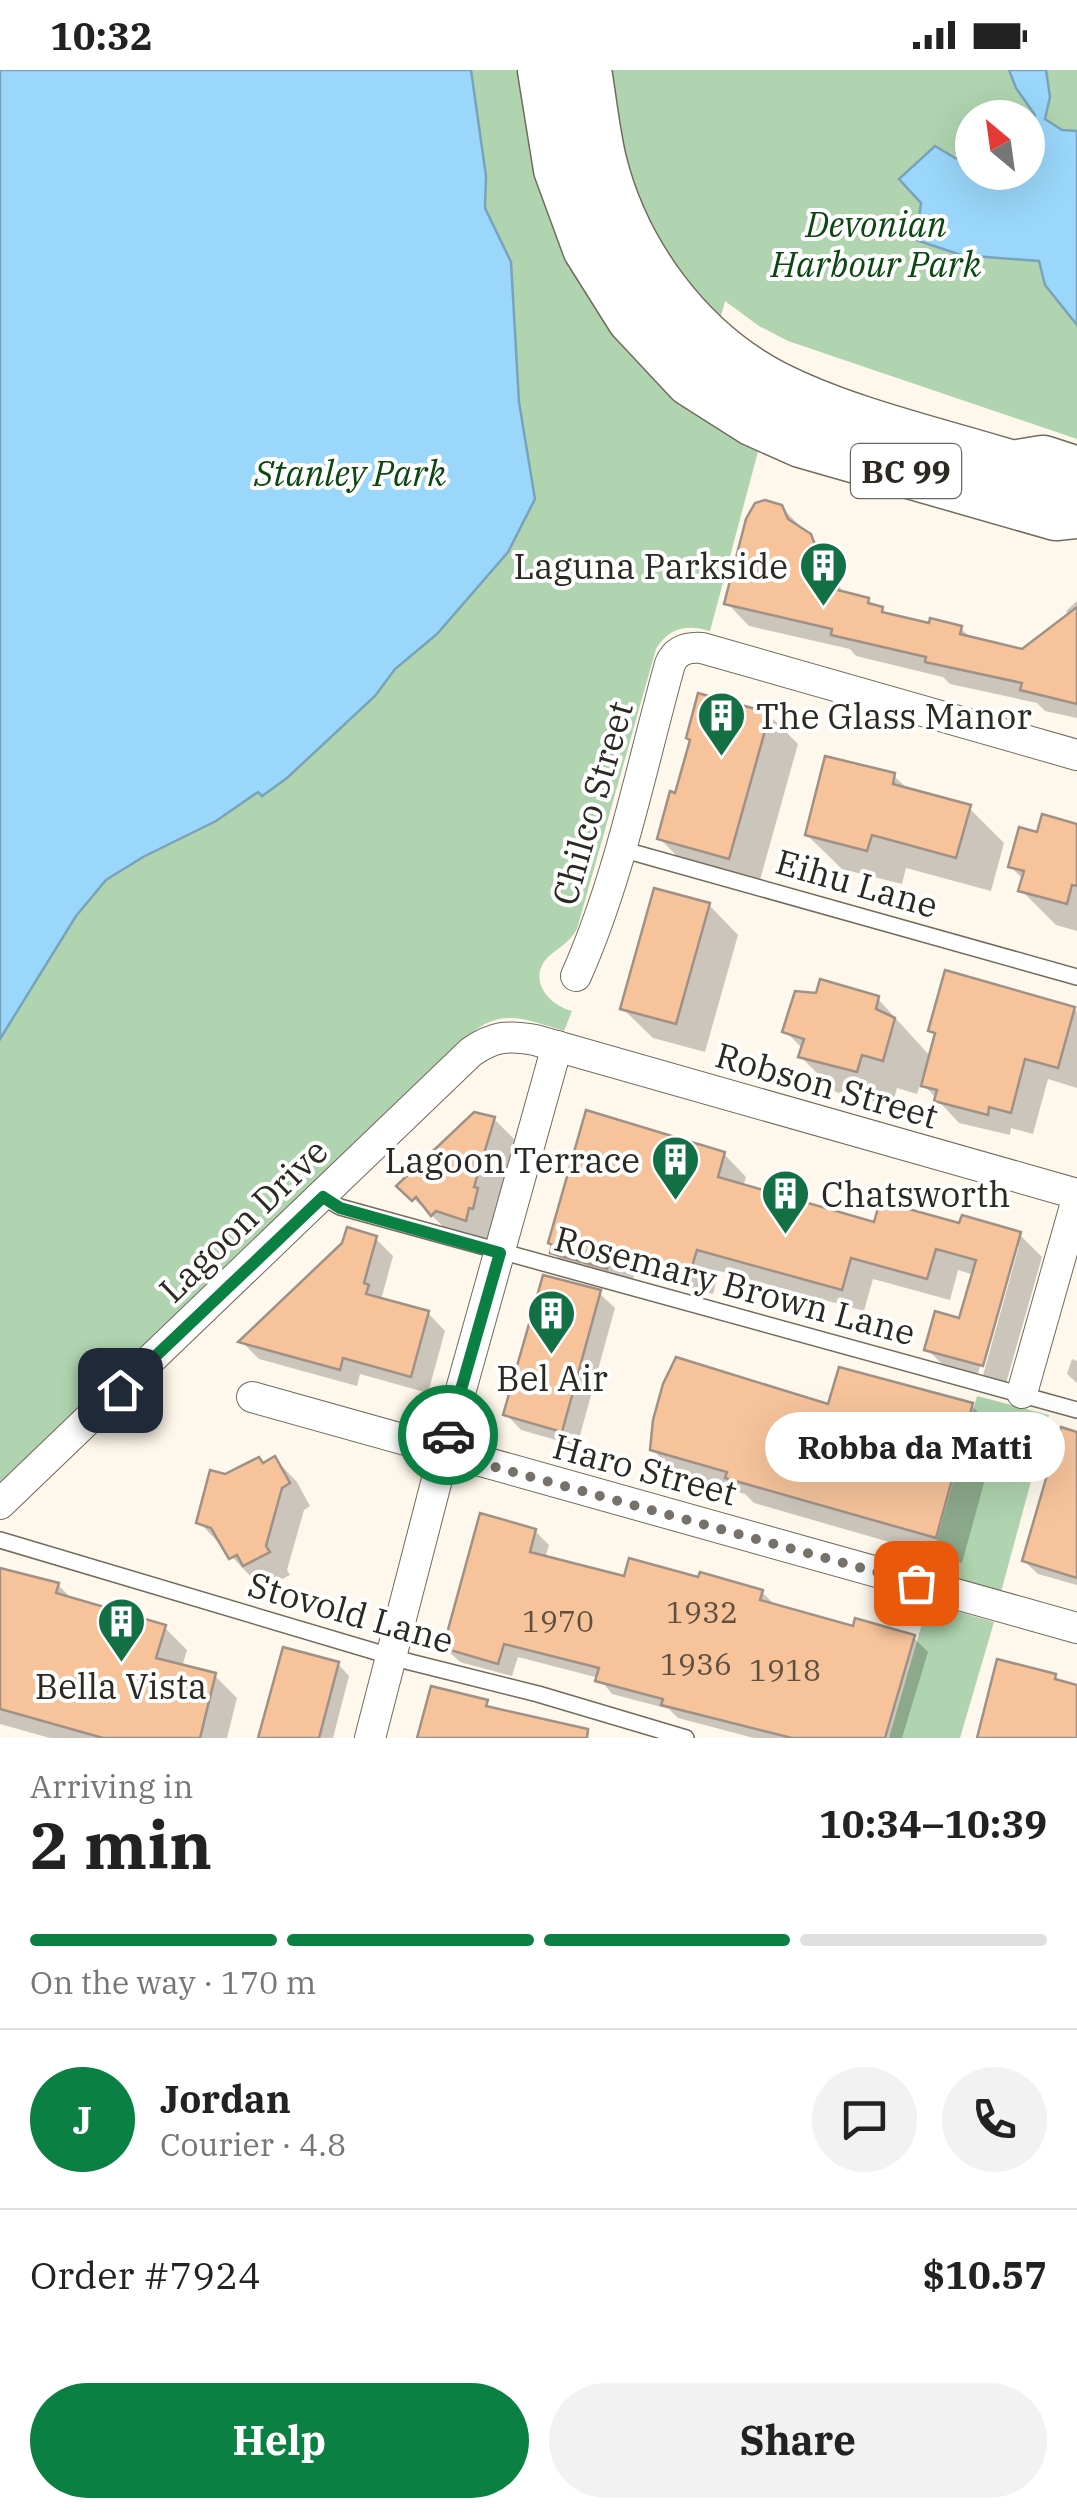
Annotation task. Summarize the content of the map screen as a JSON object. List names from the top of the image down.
{
  "streets": {
    "highway": ["BC 99"],
    "street": [
      "Chilco Street",
      "Robson Street",
      "Lagoon Drive",
      "Haro Street"
    ],
    "lane": ["Eihu Lane", "Rosemary Brown Lane", "Stovold Lane"]
  },
  "crossings": [
    ["Chilco Street", "Eihu Lane"],
    ["Robson Street", "Lagoon Drive"],
    ["Lagoon Drive", "Rosemary Brown Lane"]
  ],
  "parks": ["Devonian Harbour Park", "Stanley Park"],
  "places": {
    "building": [
      "Laguna Parkside",
      "The Glass Manor",
      "Lagoon Terrace",
      "Chatsworth",
      "Bel Air",
      "Bella Vista"
    ],
    "other": ["Robba da Matti"]
  },
  "house_numbers": [
    "1932",
    "1970",
    "1936",
    "1918"
  ],
  "north": "top left",
  "page": {
    "status": "10:32",
    "bubble": "Robba da Matti",
    "heading": ["2 min", "Arriving in", "10:34–10:39"],
    "panel": [
      "Jordan",
      "Courier · 4.8",
      "Order #7924",
      "$10.57"
    ],
    "bar": "On the way · 170 m",
    "round": "J",
    "buttons": ["Help", "Share"]
  }
}
